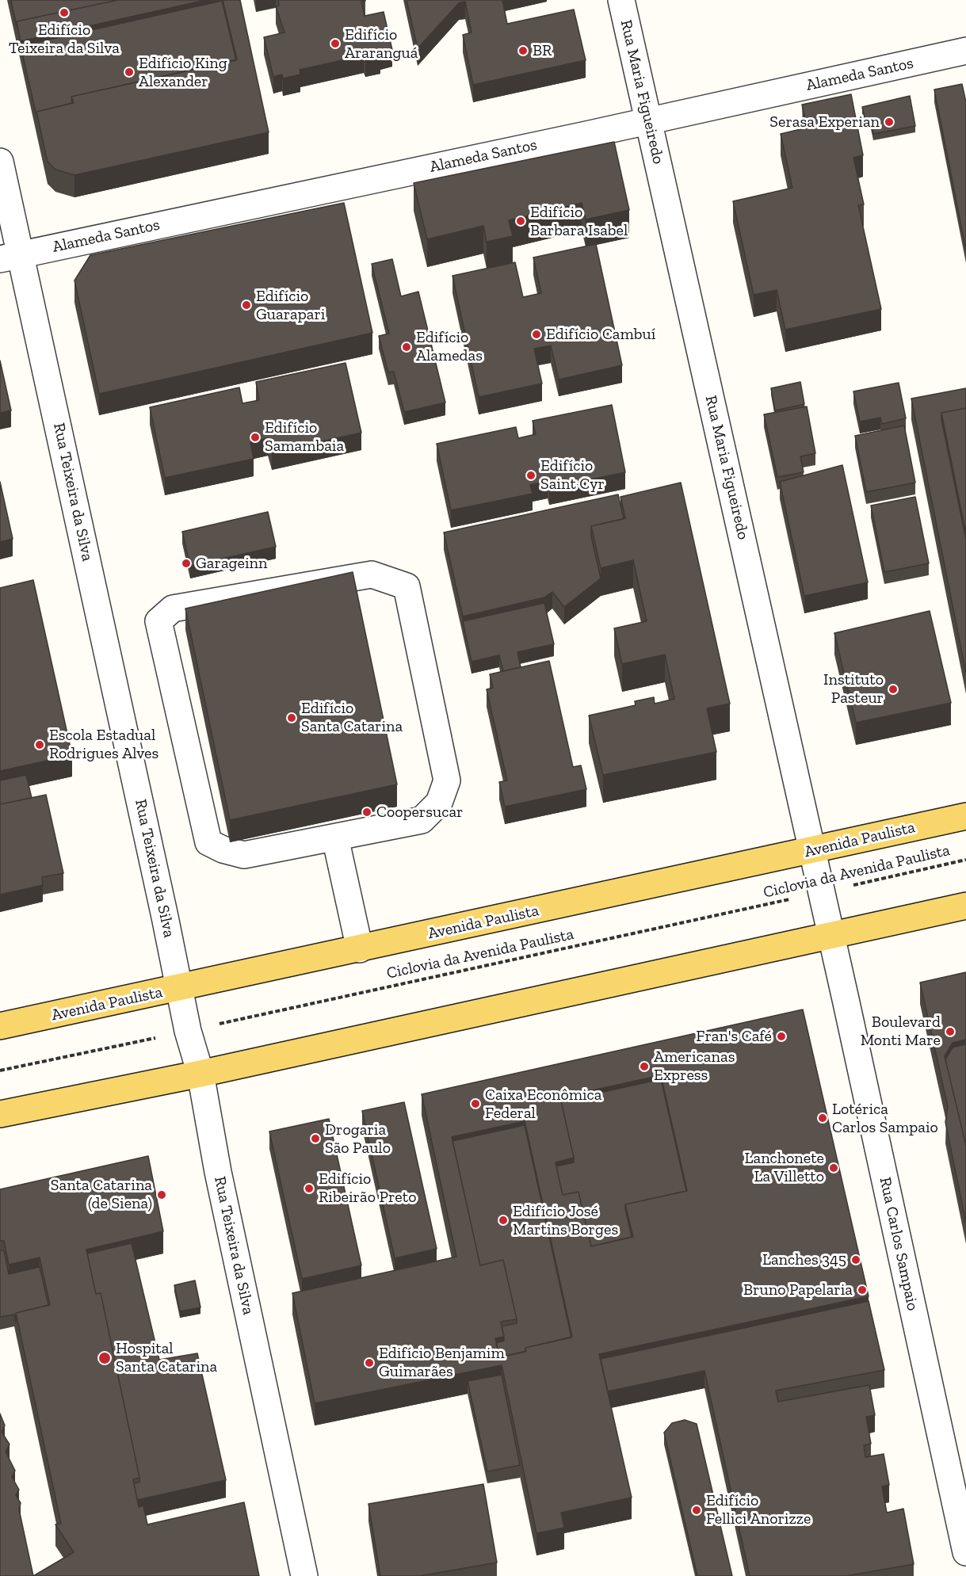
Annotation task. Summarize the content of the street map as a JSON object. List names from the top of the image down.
{
  "streets": {
    "main road": ["Avenida Paulista"],
    "street": [
      "Alameda Santos",
      "Rua Maria Figueiredo",
      "Rua Teixeira da Silva",
      "Rua Carlos Sampaio"
    ],
    "path": ["Ciclovia da Avenida Paulista"]
  },
  "crossings": [
    ["Alameda Santos", "Rua Maria Figueiredo"],
    ["Alameda Santos", "Rua Teixeira da Silva"],
    ["Rua Maria Figueiredo", "Avenida Paulista"],
    ["Rua Maria Figueiredo", "Ciclovia da Avenida Paulista"],
    ["Rua Maria Figueiredo", "Rua Carlos Sampaio"],
    ["Rua Teixeira da Silva", "Avenida Paulista"],
    ["Rua Teixeira da Silva", "Ciclovia da Avenida Paulista"]
  ],
  "places": [
    "Edifício Teixeira da Silva",
    "Edifício Araranguá",
    "BR",
    "Edifício King Alexander",
    "Serasa Experian",
    "Edifício Barbara Isabel",
    "Edifício Guarapari",
    "Edifício Cambuí",
    "Edifício Alamedas",
    "Edifício Samambaia",
    "Edifício Saint Cyr",
    "Garageinn",
    "Instituto Pasteur",
    "Edifício Santa Catarina",
    "Escola Estadual Rodrigues Alves",
    "Coopersucar",
    "Boulevard Monti Mare",
    "Fran's Café",
    "Americanas Express",
    "Caixa Econômica Federal",
    "Lotérica Carlos Sampaio",
    "Drogaria São Paulo",
    "Lanchonete La Villetto",
    "Edifício Ribeirão Preto",
    "Santa Catarina (de Siena)",
    "Edifício José Martins Borges",
    "Lanches 345",
    "Bruno Papelaria",
    "Hospital Santa Catarina",
    "Edifício Benjamim Guimarães",
    "Edifício Fellici Anorizze"
  ]
}
